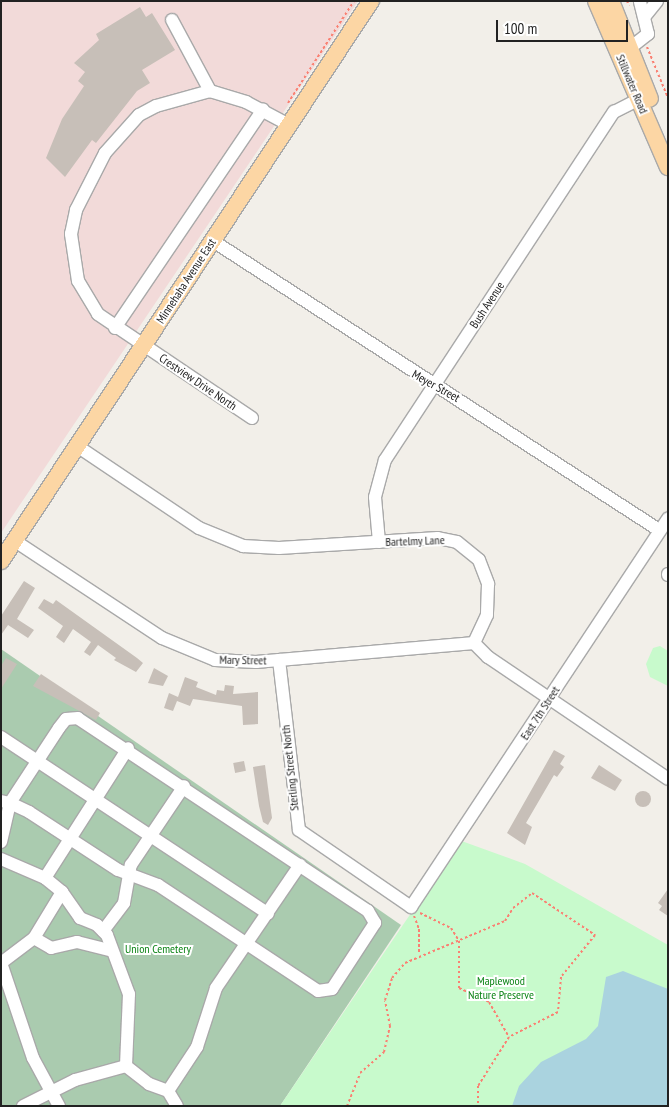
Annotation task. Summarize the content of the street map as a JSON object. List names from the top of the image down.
{
  "streets": {
    "main road": ["Stillwater Road", "Minnehaha Avenue East"],
    "street": [
      "Bush Avenue",
      "Crestview Drive North",
      "Meyer Street",
      "Bartelmy Lane",
      "Mary Street",
      "East 7th Street",
      "Sterling Street North"
    ]
  },
  "crossings": [
    ["Stillwater Road", "Bush Avenue"],
    ["Minnehaha Avenue East", "Crestview Drive North"],
    ["Minnehaha Avenue East", "Meyer Street"],
    ["Minnehaha Avenue East", "Bartelmy Lane"],
    ["Minnehaha Avenue East", "Mary Street"],
    ["Bush Avenue", "Meyer Street"],
    ["Bush Avenue", "Bartelmy Lane"],
    ["Meyer Street", "East 7th Street"],
    ["Bartelmy Lane", "Mary Street"],
    ["Mary Street", "Sterling Street North"],
    ["East 7th Street", "Sterling Street North"]
  ],
  "parks": ["Union Cemetery", "Maplewood Nature Preserve"],
  "scale_bar": "100 m"
}
